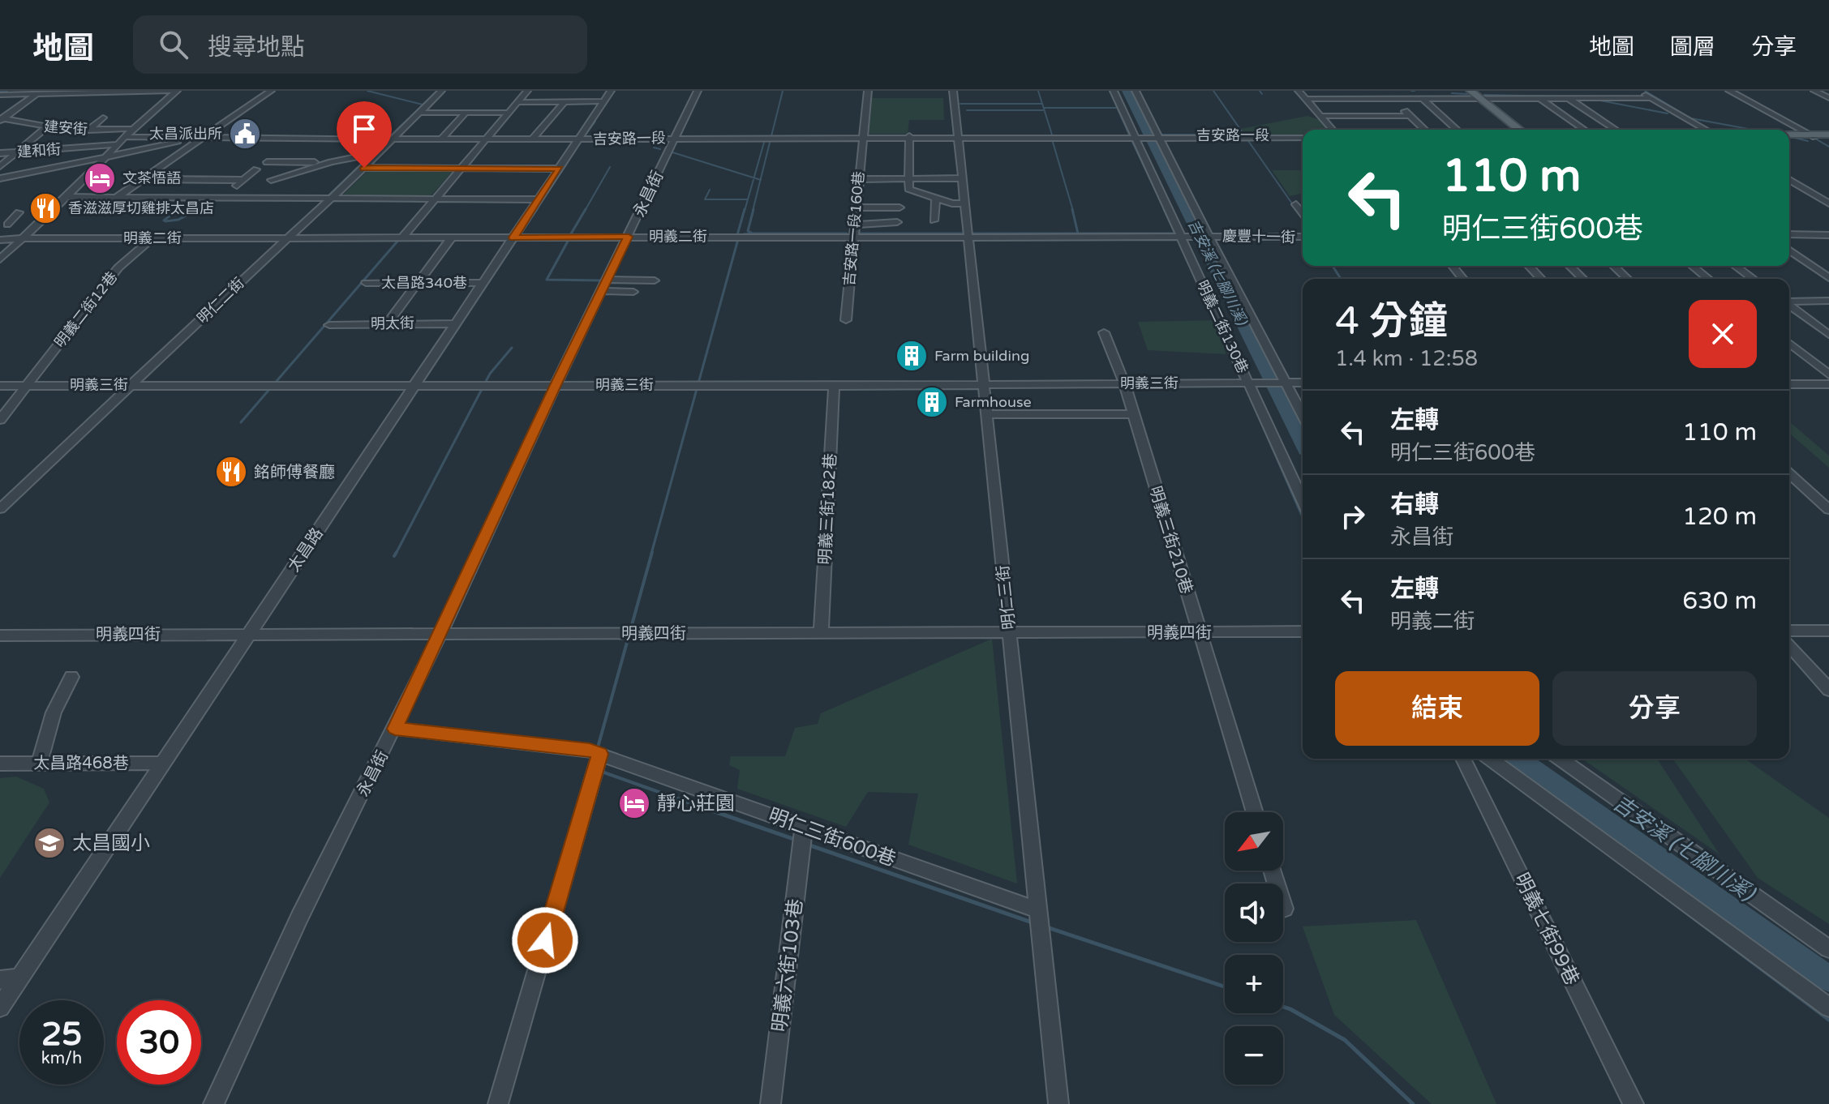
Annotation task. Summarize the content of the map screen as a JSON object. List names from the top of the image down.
{
  "streets": {
    "street": [
      "建安街",
      "吉安路一段",
      "建和街",
      "永昌街",
      "吉安路一段160巷",
      "明義二街",
      "慶豐十一街",
      "太昌路340巷",
      "明仁二街",
      "明義二街12巷",
      "明太街",
      "明義二街130巷",
      "明義三街",
      "明義三街182巷",
      "明義三街210巷",
      "太昌路",
      "明仁三街",
      "明義四街",
      "太昌路468巷",
      "明仁三街600巷",
      "明義七街99巷",
      "明義六街103巷"
    ]
  },
  "crossings": [
    ["建安街", "吉安路一段"],
    ["吉安路一段", "永昌街"],
    ["吉安路一段", "吉安路一段160巷"],
    ["吉安路一段", "明仁二街"],
    ["吉安路一段", "明義二街130巷"],
    ["吉安路一段", "太昌路"],
    ["吉安路一段", "明仁三街"],
    ["永昌街", "明義二街"],
    ["永昌街", "明義三街"],
    ["永昌街", "明義四街"],
    ["永昌街", "明仁三街600巷"],
    ["吉安路一段160巷", "明義二街"],
    ["明義二街", "慶豐十一街"],
    ["明義二街", "明仁二街"],
    ["明義二街", "明義二街12巷"],
    ["明義二街", "明義二街130巷"],
    ["明義二街", "太昌路"],
    ["明義二街", "明仁三街"],
    ["慶豐十一街", "明義二街130巷"],
    ["太昌路340巷", "太昌路"],
    ["明仁二街", "明義三街"],
    ["明義二街12巷", "明義三街"],
    ["明太街", "太昌路"],
    ["明義二街130巷", "明義三街"],
    ["明義三街", "明義三街182巷"],
    ["明義三街", "明義三街210巷"],
    ["明義三街", "太昌路"],
    ["明義三街", "明仁三街"],
    ["明義三街182巷", "明義四街"],
    ["明義三街210巷", "明義四街"],
    ["太昌路", "明義四街"],
    ["太昌路", "太昌路468巷"],
    ["明仁三街", "明義四街"],
    ["明仁三街", "明仁三街600巷"],
    ["明仁三街600巷", "明義六街103巷"]
  ],
  "water": ["吉安溪 (七腳川溪)"],
  "places": {
    "public building": ["太昌派出所"],
    "hotel": ["文茶悟語", "靜心莊園"],
    "restaurant": ["香滋滋厚切雞排太昌店", "銘師傅餐廳"],
    "building": ["Farm building", "Farmhouse"],
    "school or university": ["太昌國小"]
  },
  "north": "bottom left",
  "page": {
    "header": "地圖",
    "search": "搜尋地點",
    "nav": ["地圖", "圖層", "分享"],
    "turn": ["110 m", "明仁三街600巷"],
    "heading": ["4 分鐘", "1.4 km · 12:58"],
    "list": [
      {
        "name": "左轉",
        "note": "明仁三街600巷",
        "value": "110 m"
      },
      {
        "name": "右轉",
        "note": "永昌街",
        "value": "120 m"
      },
      {
        "name": "左轉",
        "note": "明義二街",
        "value": "630 m"
      }
    ],
    "buttons": ["結束", "分享"],
    "map_buttons": ["+", "−"],
    "speed": "25 km/h",
    "limit": "30"
  }
}
